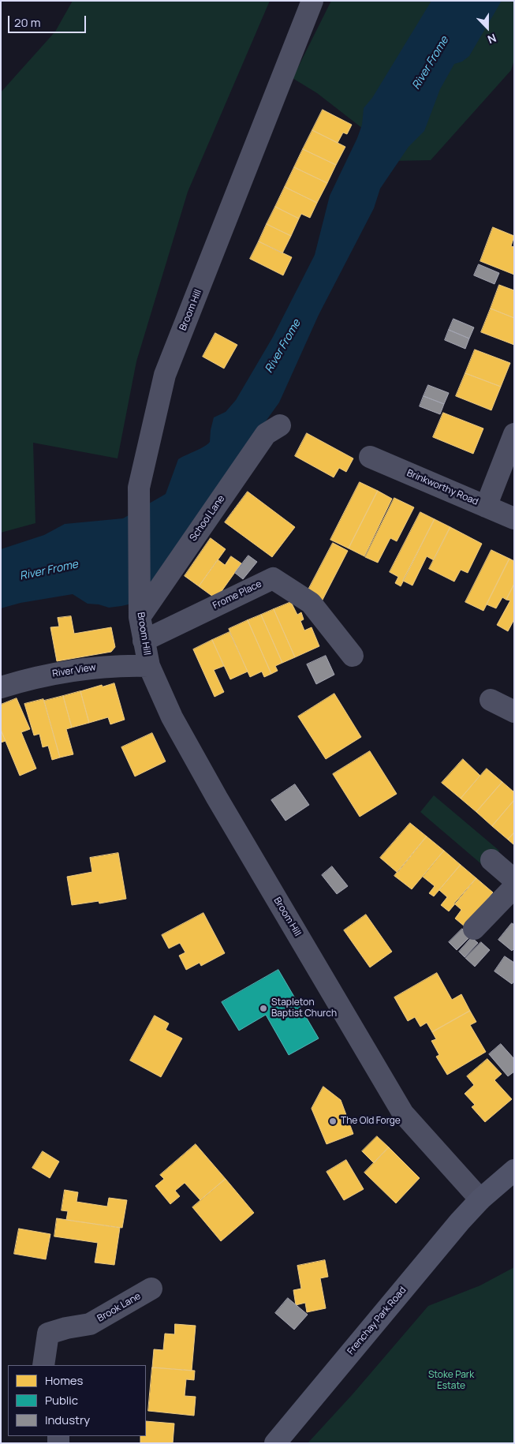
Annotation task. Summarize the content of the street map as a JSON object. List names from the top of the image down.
{
  "streets": {
    "main road": ["Frenchay Park Road"],
    "street": [
      "Broom Hill",
      "Brinkworthy Road",
      "School Lane",
      "Frome Place",
      "River View",
      "Brook Lane"
    ]
  },
  "crossings": [
    ["Broom Hill", "School Lane"],
    ["Broom Hill", "Frome Place"],
    ["Broom Hill", "River View"],
    ["Broom Hill", "Frenchay Park Road"]
  ],
  "water": ["River Frome"],
  "parks": ["Stoke Park Estate"],
  "places": ["Stapleton Baptist Church", "The Old Forge"],
  "legend": ["Homes", "Public", "Industry"],
  "scale_bar": "20 m",
  "north": "bottom"
}
